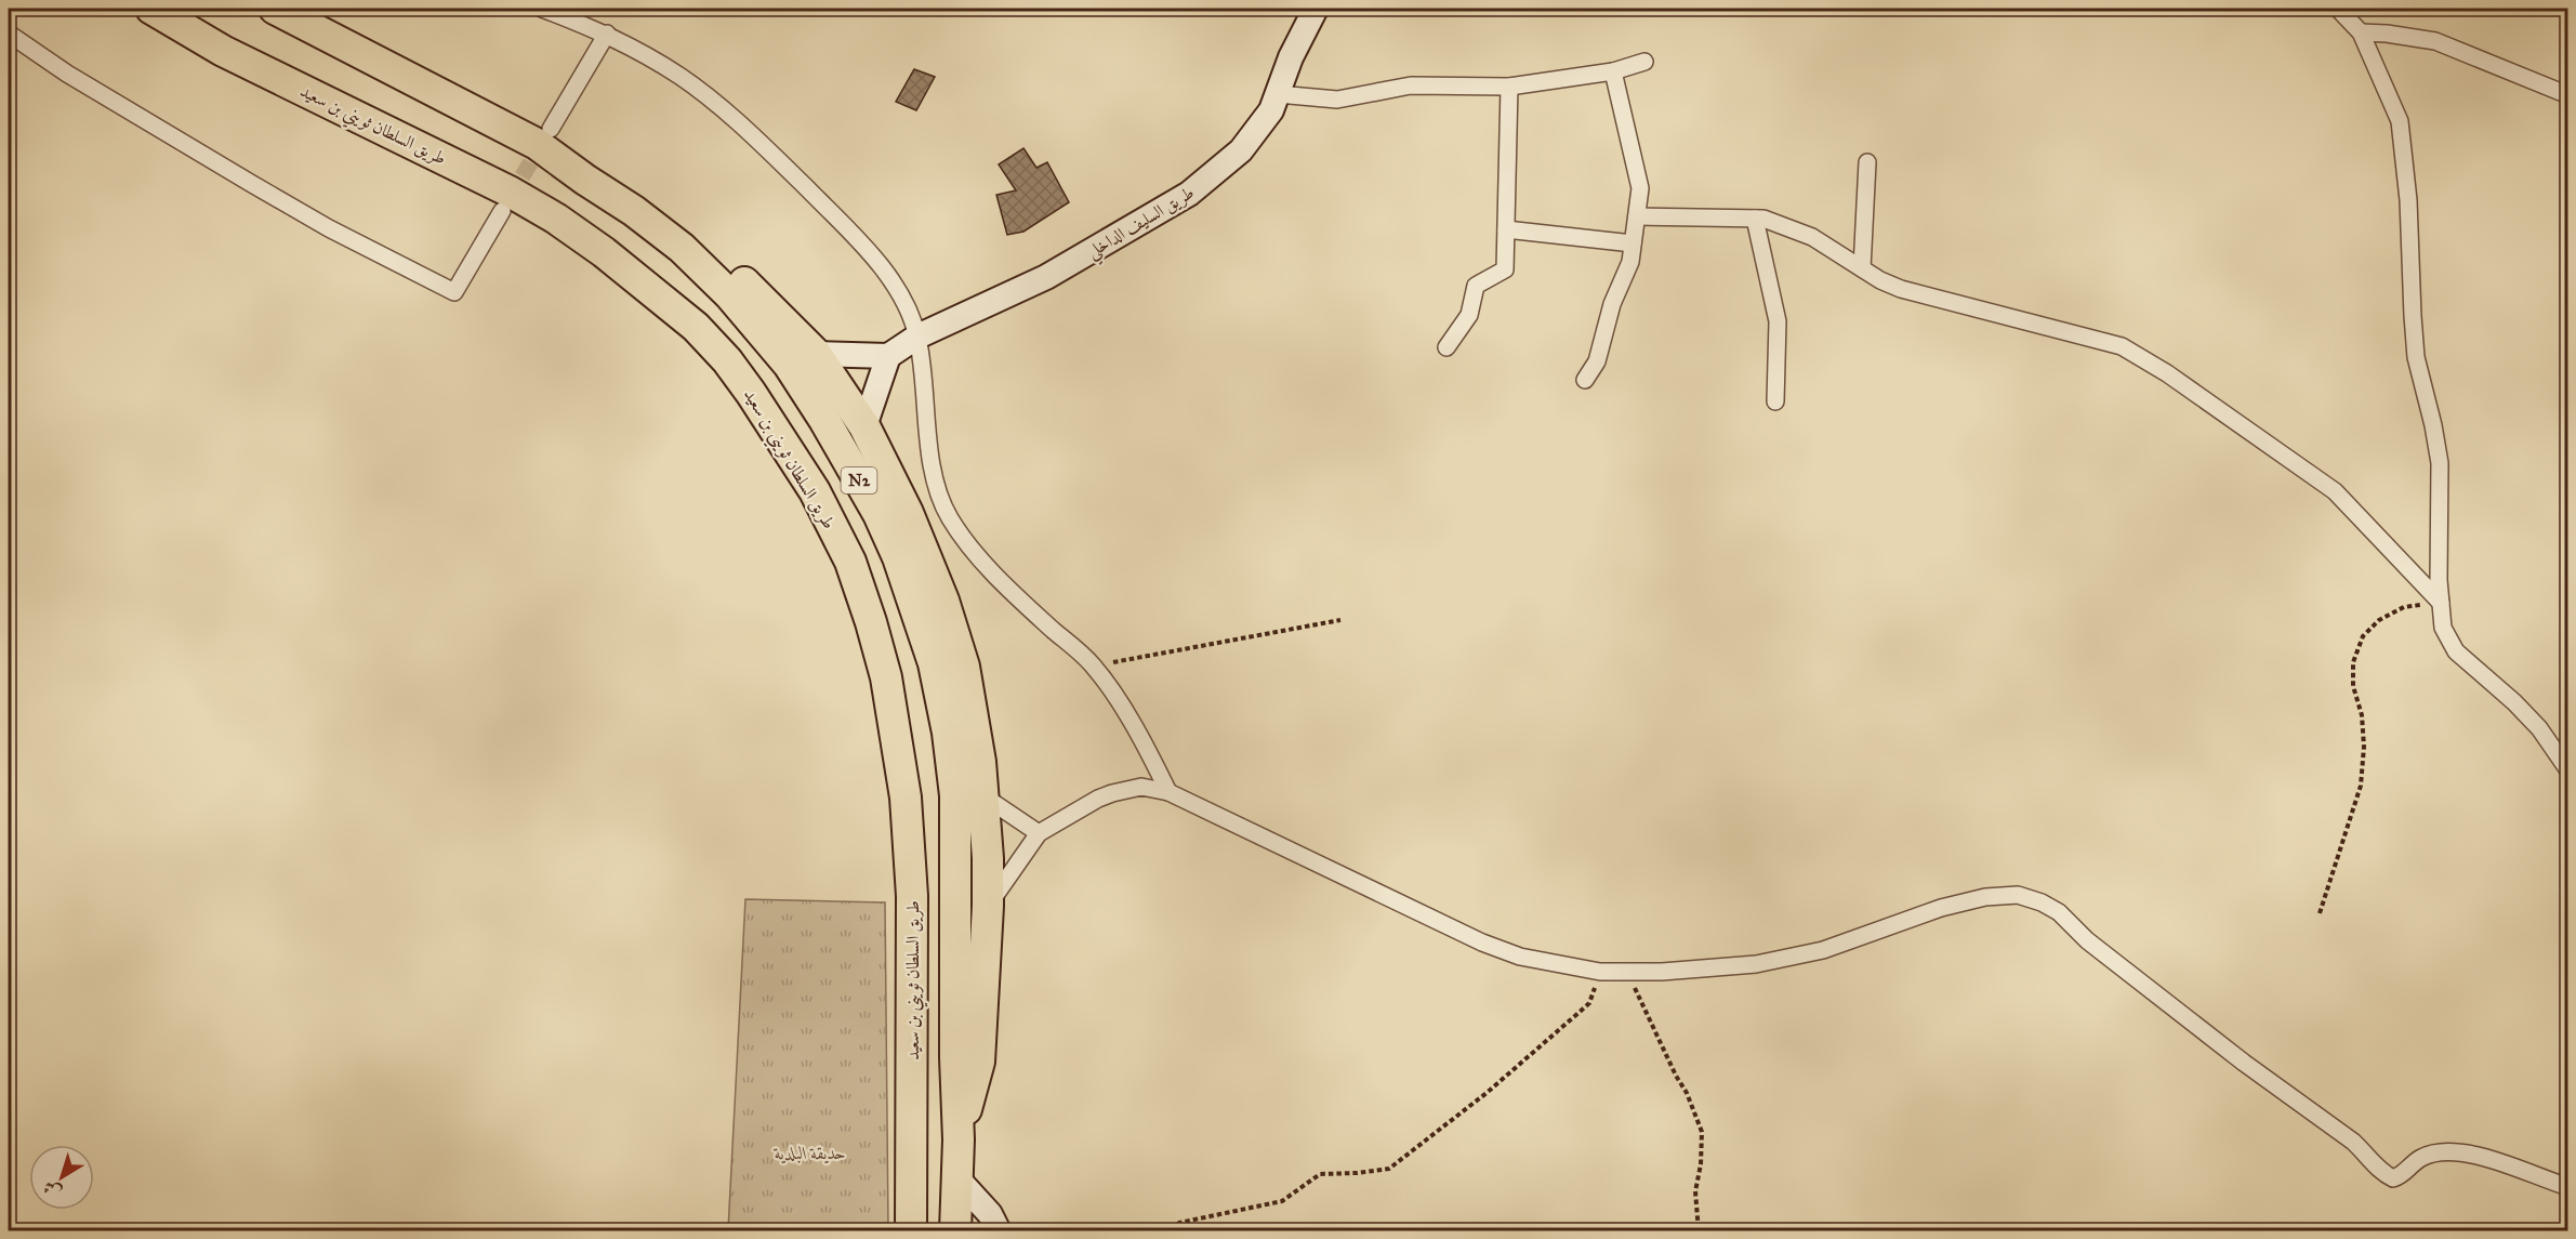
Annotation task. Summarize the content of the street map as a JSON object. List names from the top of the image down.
{
  "streets": {
    "highway": ["طريق السلطان ثويني بن سعيد", "N2"],
    "street": ["طريق السليف الداخلي"]
  },
  "parks": ["حديقة البلدية"],
  "north": "bottom left"
}
